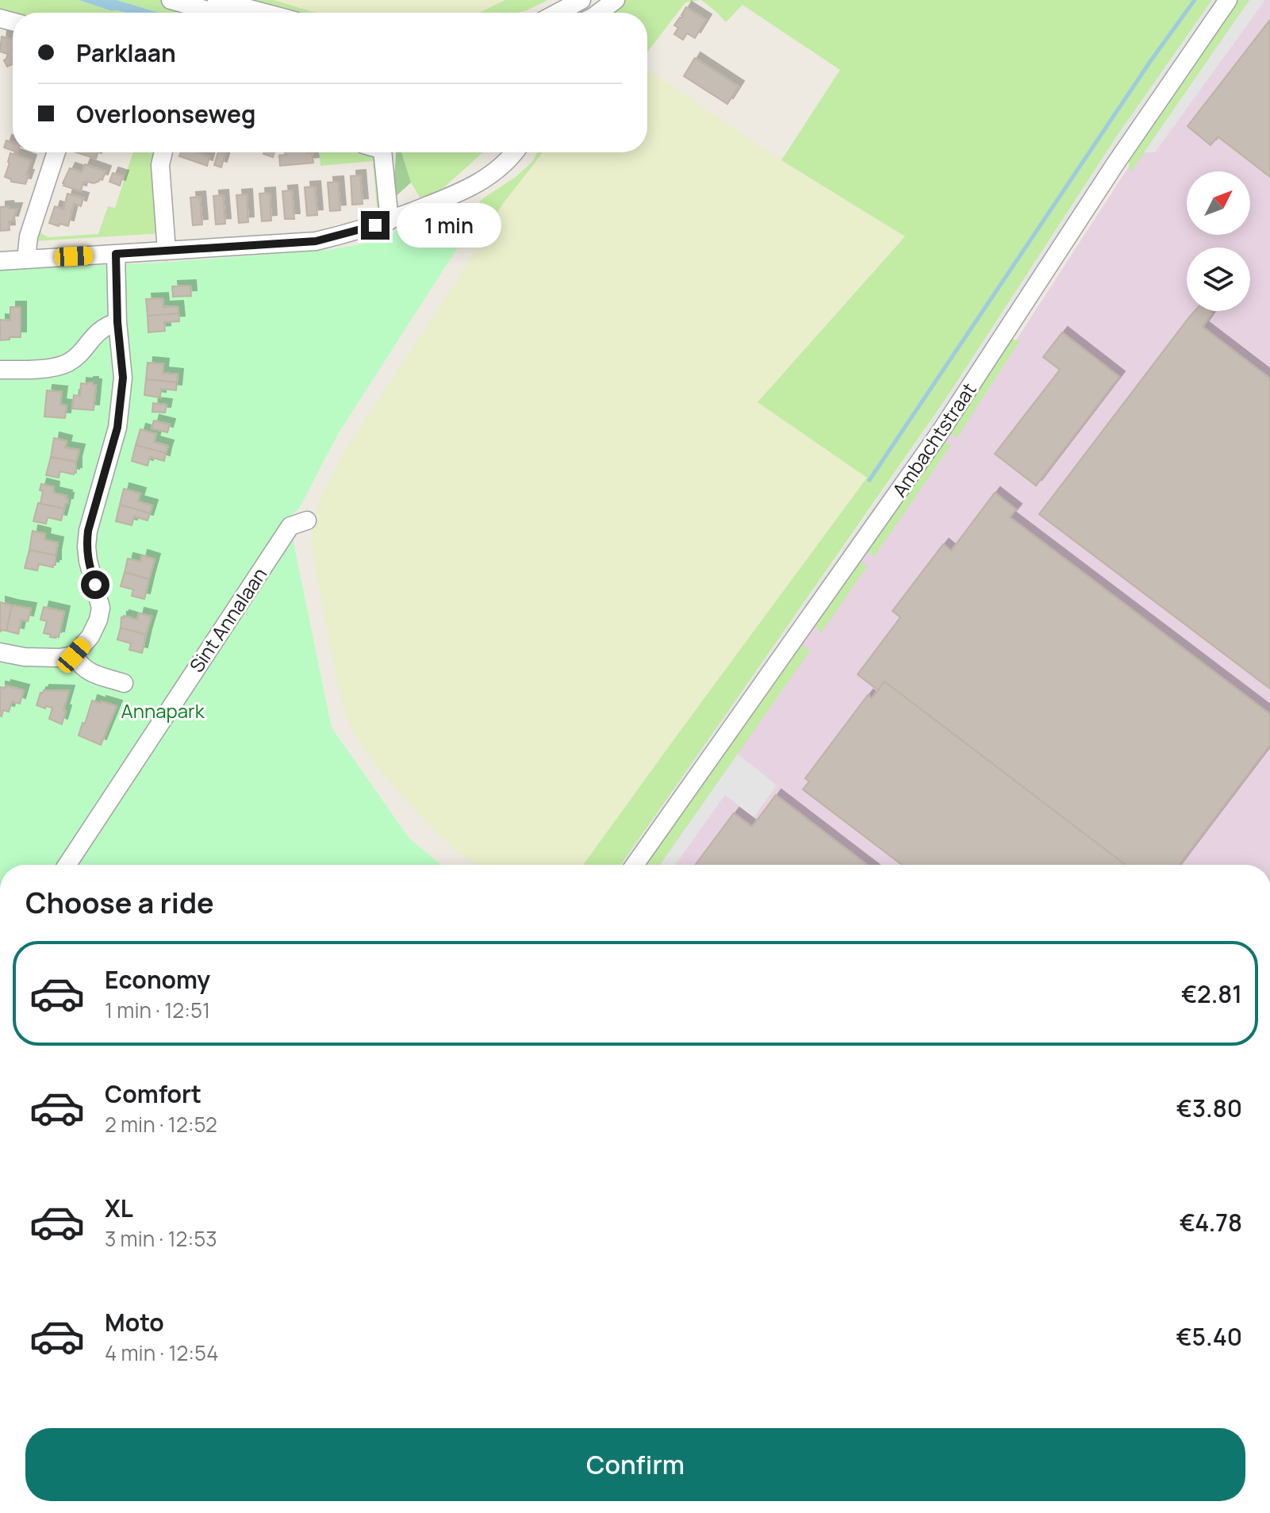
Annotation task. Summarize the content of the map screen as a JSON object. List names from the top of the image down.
{
  "streets": {
    "street": ["Ambachtstraat", "Sint Annalaan"]
  },
  "parks": ["Annapark"],
  "north": "top right",
  "page": {
    "banner": ["Parklaan", "Overloonseweg"],
    "bubble": "1 min",
    "heading": "Choose a ride",
    "list": [
      {
        "name": "Economy",
        "note": "1 min · 12:51",
        "value": "€2.81"
      },
      {
        "name": "Comfort",
        "note": "2 min · 12:52",
        "value": "€3.80"
      },
      {
        "name": "XL",
        "note": "3 min · 12:53",
        "value": "€4.78"
      },
      {
        "name": "Moto",
        "note": "4 min · 12:54",
        "value": "€5.40"
      }
    ],
    "buttons": "Confirm"
  }
}
